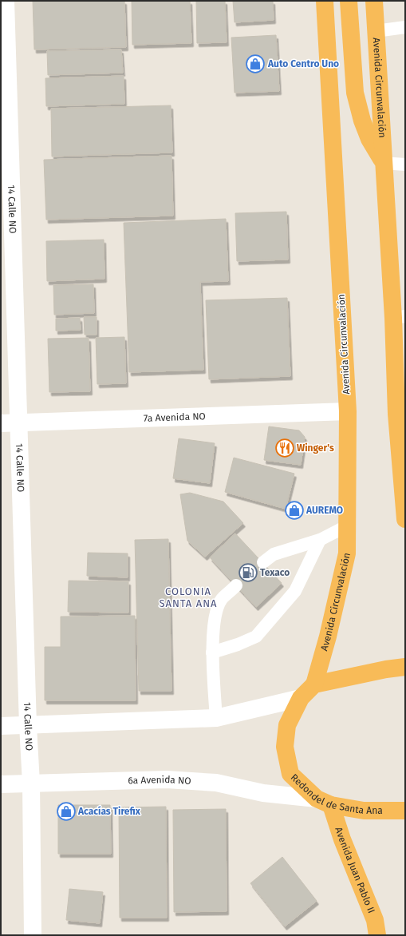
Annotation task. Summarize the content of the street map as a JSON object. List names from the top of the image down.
{
  "streets": {
    "highway": ["Avenida Circunvalación", "Redondel de Santa Ana", "Avenida Juan Pablo II"],
    "street": ["14 Calle NO", "7a Avenida NO", "6a Avenida NO"]
  },
  "crossings": [
    ["Avenida Circunvalación", "7a Avenida NO"],
    ["Avenida Circunvalación", "Redondel de Santa Ana"],
    ["14 Calle NO", "7a Avenida NO"],
    ["14 Calle NO", "6a Avenida NO"],
    ["6a Avenida NO", "Redondel de Santa Ana"],
    ["6a Avenida NO", "Avenida Juan Pablo II"],
    ["Redondel de Santa Ana", "Avenida Juan Pablo II"]
  ],
  "districts": ["COLONIA SANTA ANA"],
  "places": {
    "shop": ["Auto Centro Uno", "AUREMO", "Acacías Tirefix"],
    "restaurant": ["Winger's"],
    "fuel station": ["Texaco"]
  }
}
